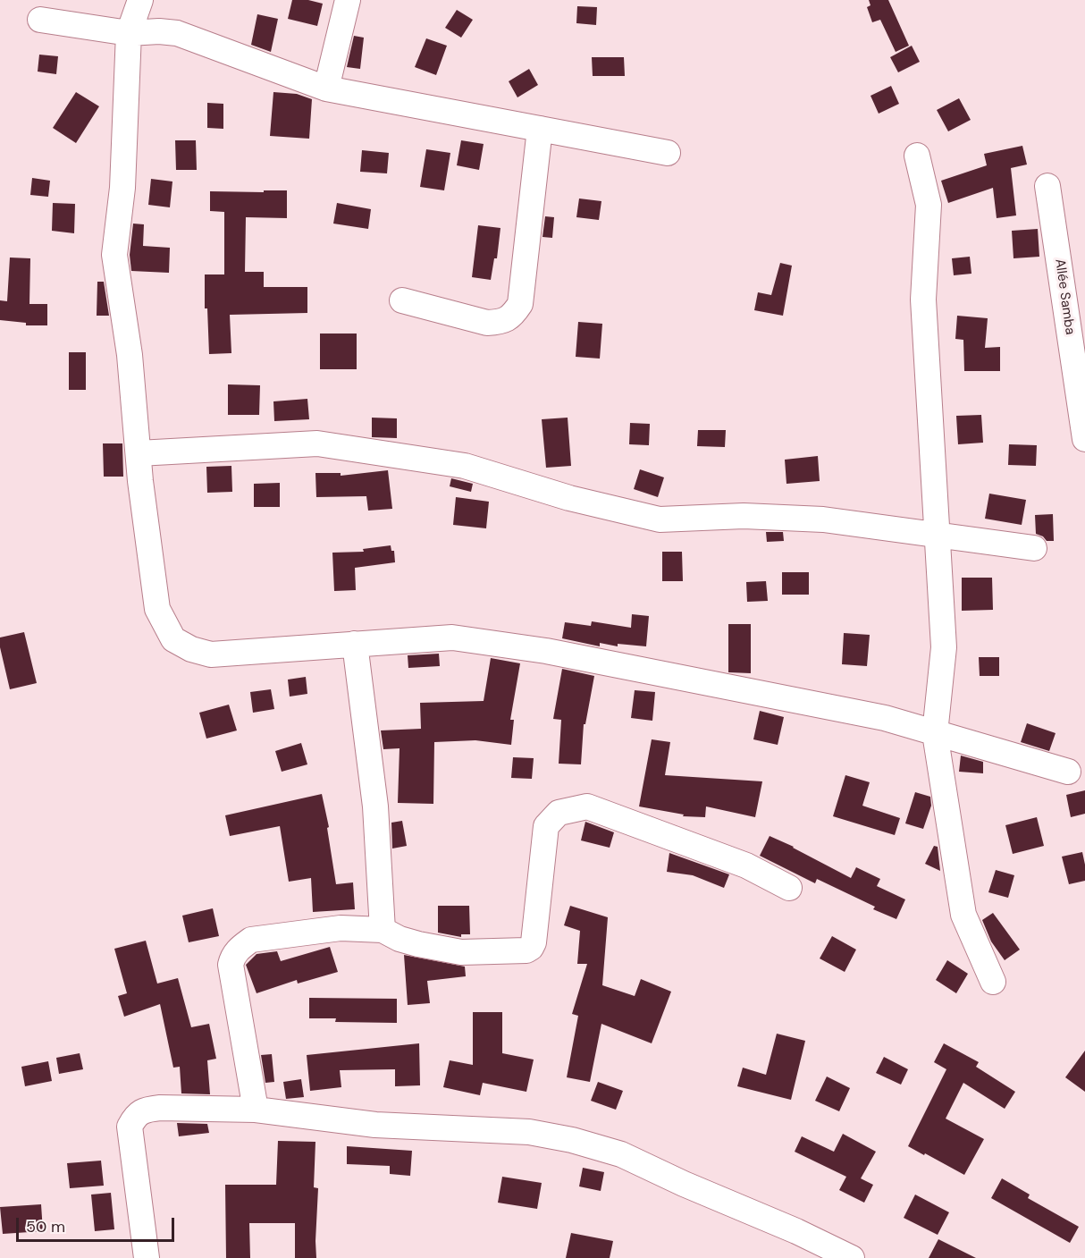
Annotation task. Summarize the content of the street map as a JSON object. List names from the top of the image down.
{
  "streets": {
    "street": ["Allée Samba"]
  },
  "scale_bar": "50 m"
}
